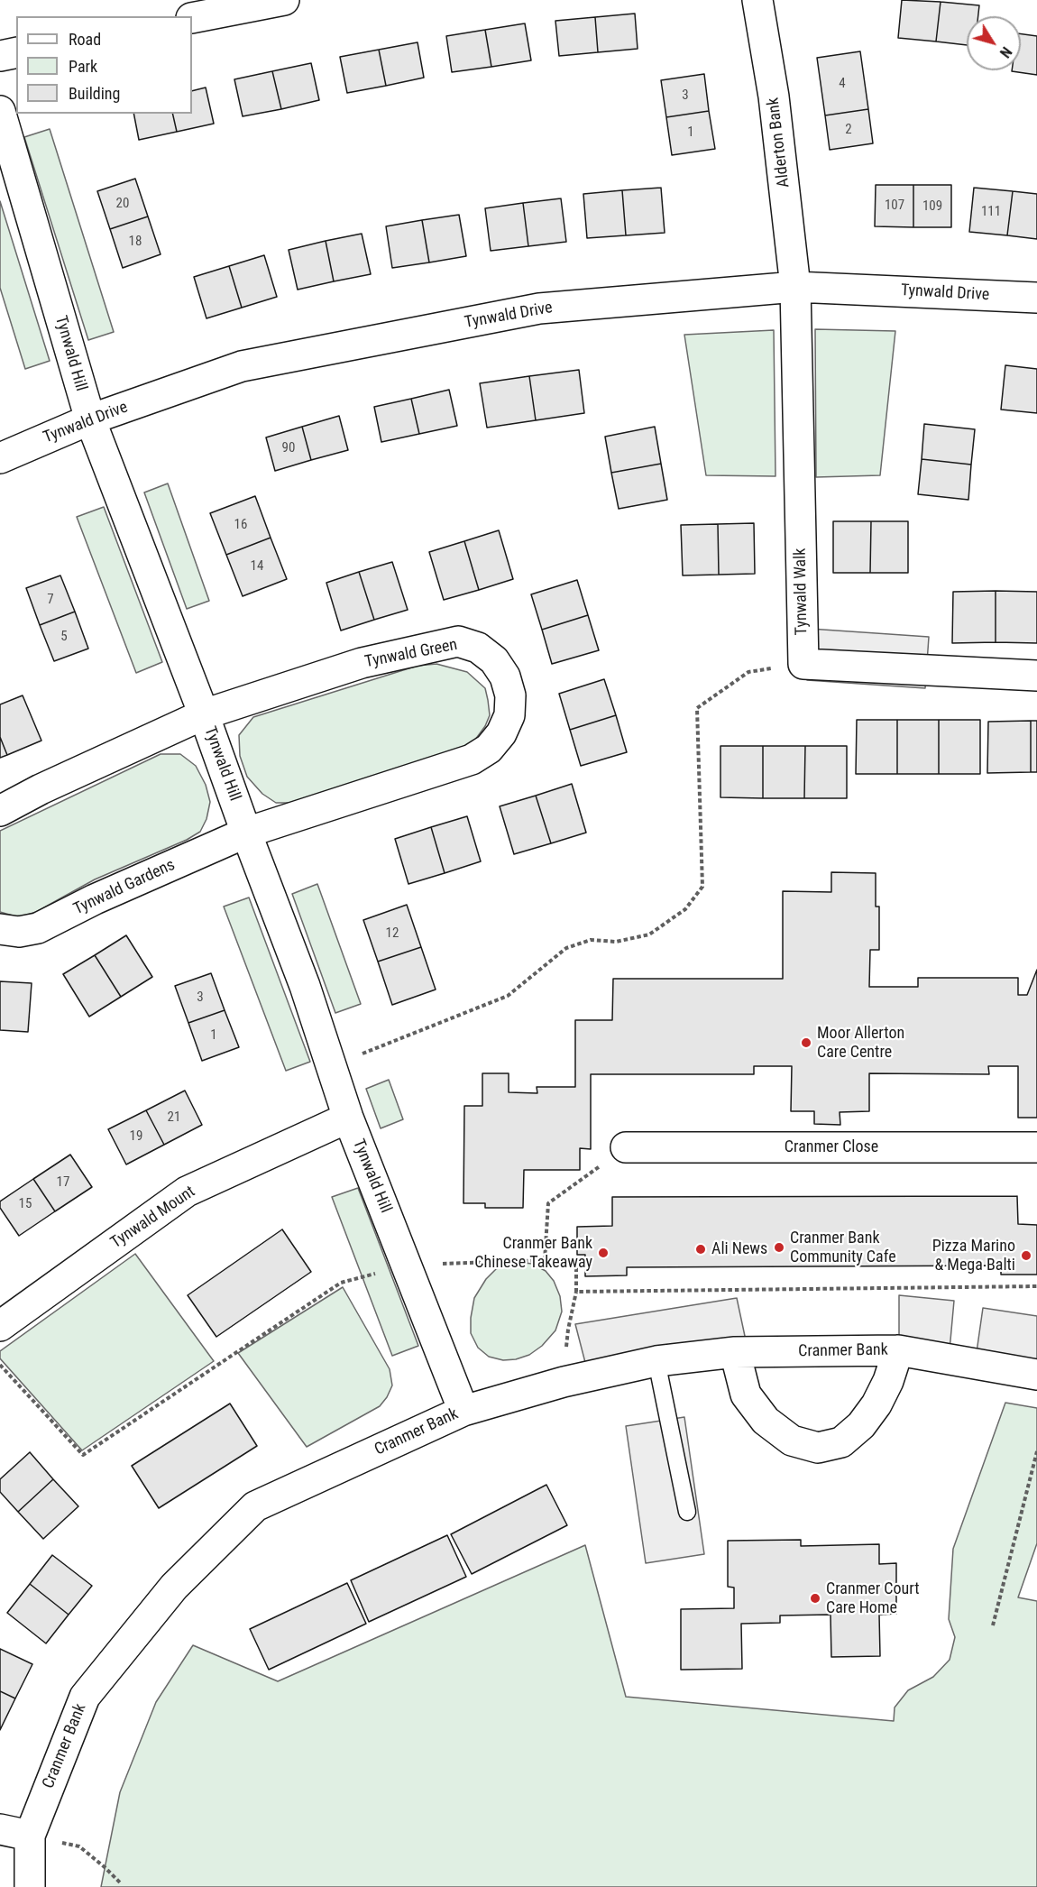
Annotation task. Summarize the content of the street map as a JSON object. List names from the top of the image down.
{
  "streets": {
    "street": [
      "Alderton Bank",
      "Tynwald Drive",
      "Tynwald Hill",
      "Tynwald Walk",
      "Tynwald Green",
      "Tynwald Gardens",
      "Cranmer Close",
      "Tynwald Mount",
      "Cranmer Bank"
    ]
  },
  "crossings": [
    ["Alderton Bank", "Tynwald Drive"],
    ["Alderton Bank", "Tynwald Walk"],
    ["Tynwald Drive", "Tynwald Hill"],
    ["Tynwald Drive", "Tynwald Walk"],
    ["Tynwald Hill", "Tynwald Green"],
    ["Tynwald Hill", "Tynwald Gardens"],
    ["Tynwald Hill", "Tynwald Mount"],
    ["Tynwald Hill", "Cranmer Bank"],
    ["Tynwald Green", "Tynwald Gardens"]
  ],
  "places": [
    "Moor Allerton Care Centre",
    "Cranmer Bank Community Cafe",
    "Ali News",
    "Cranmer Bank Chinese Takeaway",
    "Pizza Marino & Mega Balti",
    "Cranmer Court Care Home"
  ],
  "house_numbers": [
    "4",
    "3",
    "2",
    "1",
    "20",
    "107",
    "109",
    "111",
    "18",
    "90",
    "16",
    "14",
    "7",
    "5",
    "12",
    "3",
    "1",
    "21",
    "19",
    "17",
    "15"
  ],
  "legend": ["Road", "Park", "Building"],
  "north": "bottom right"
}
